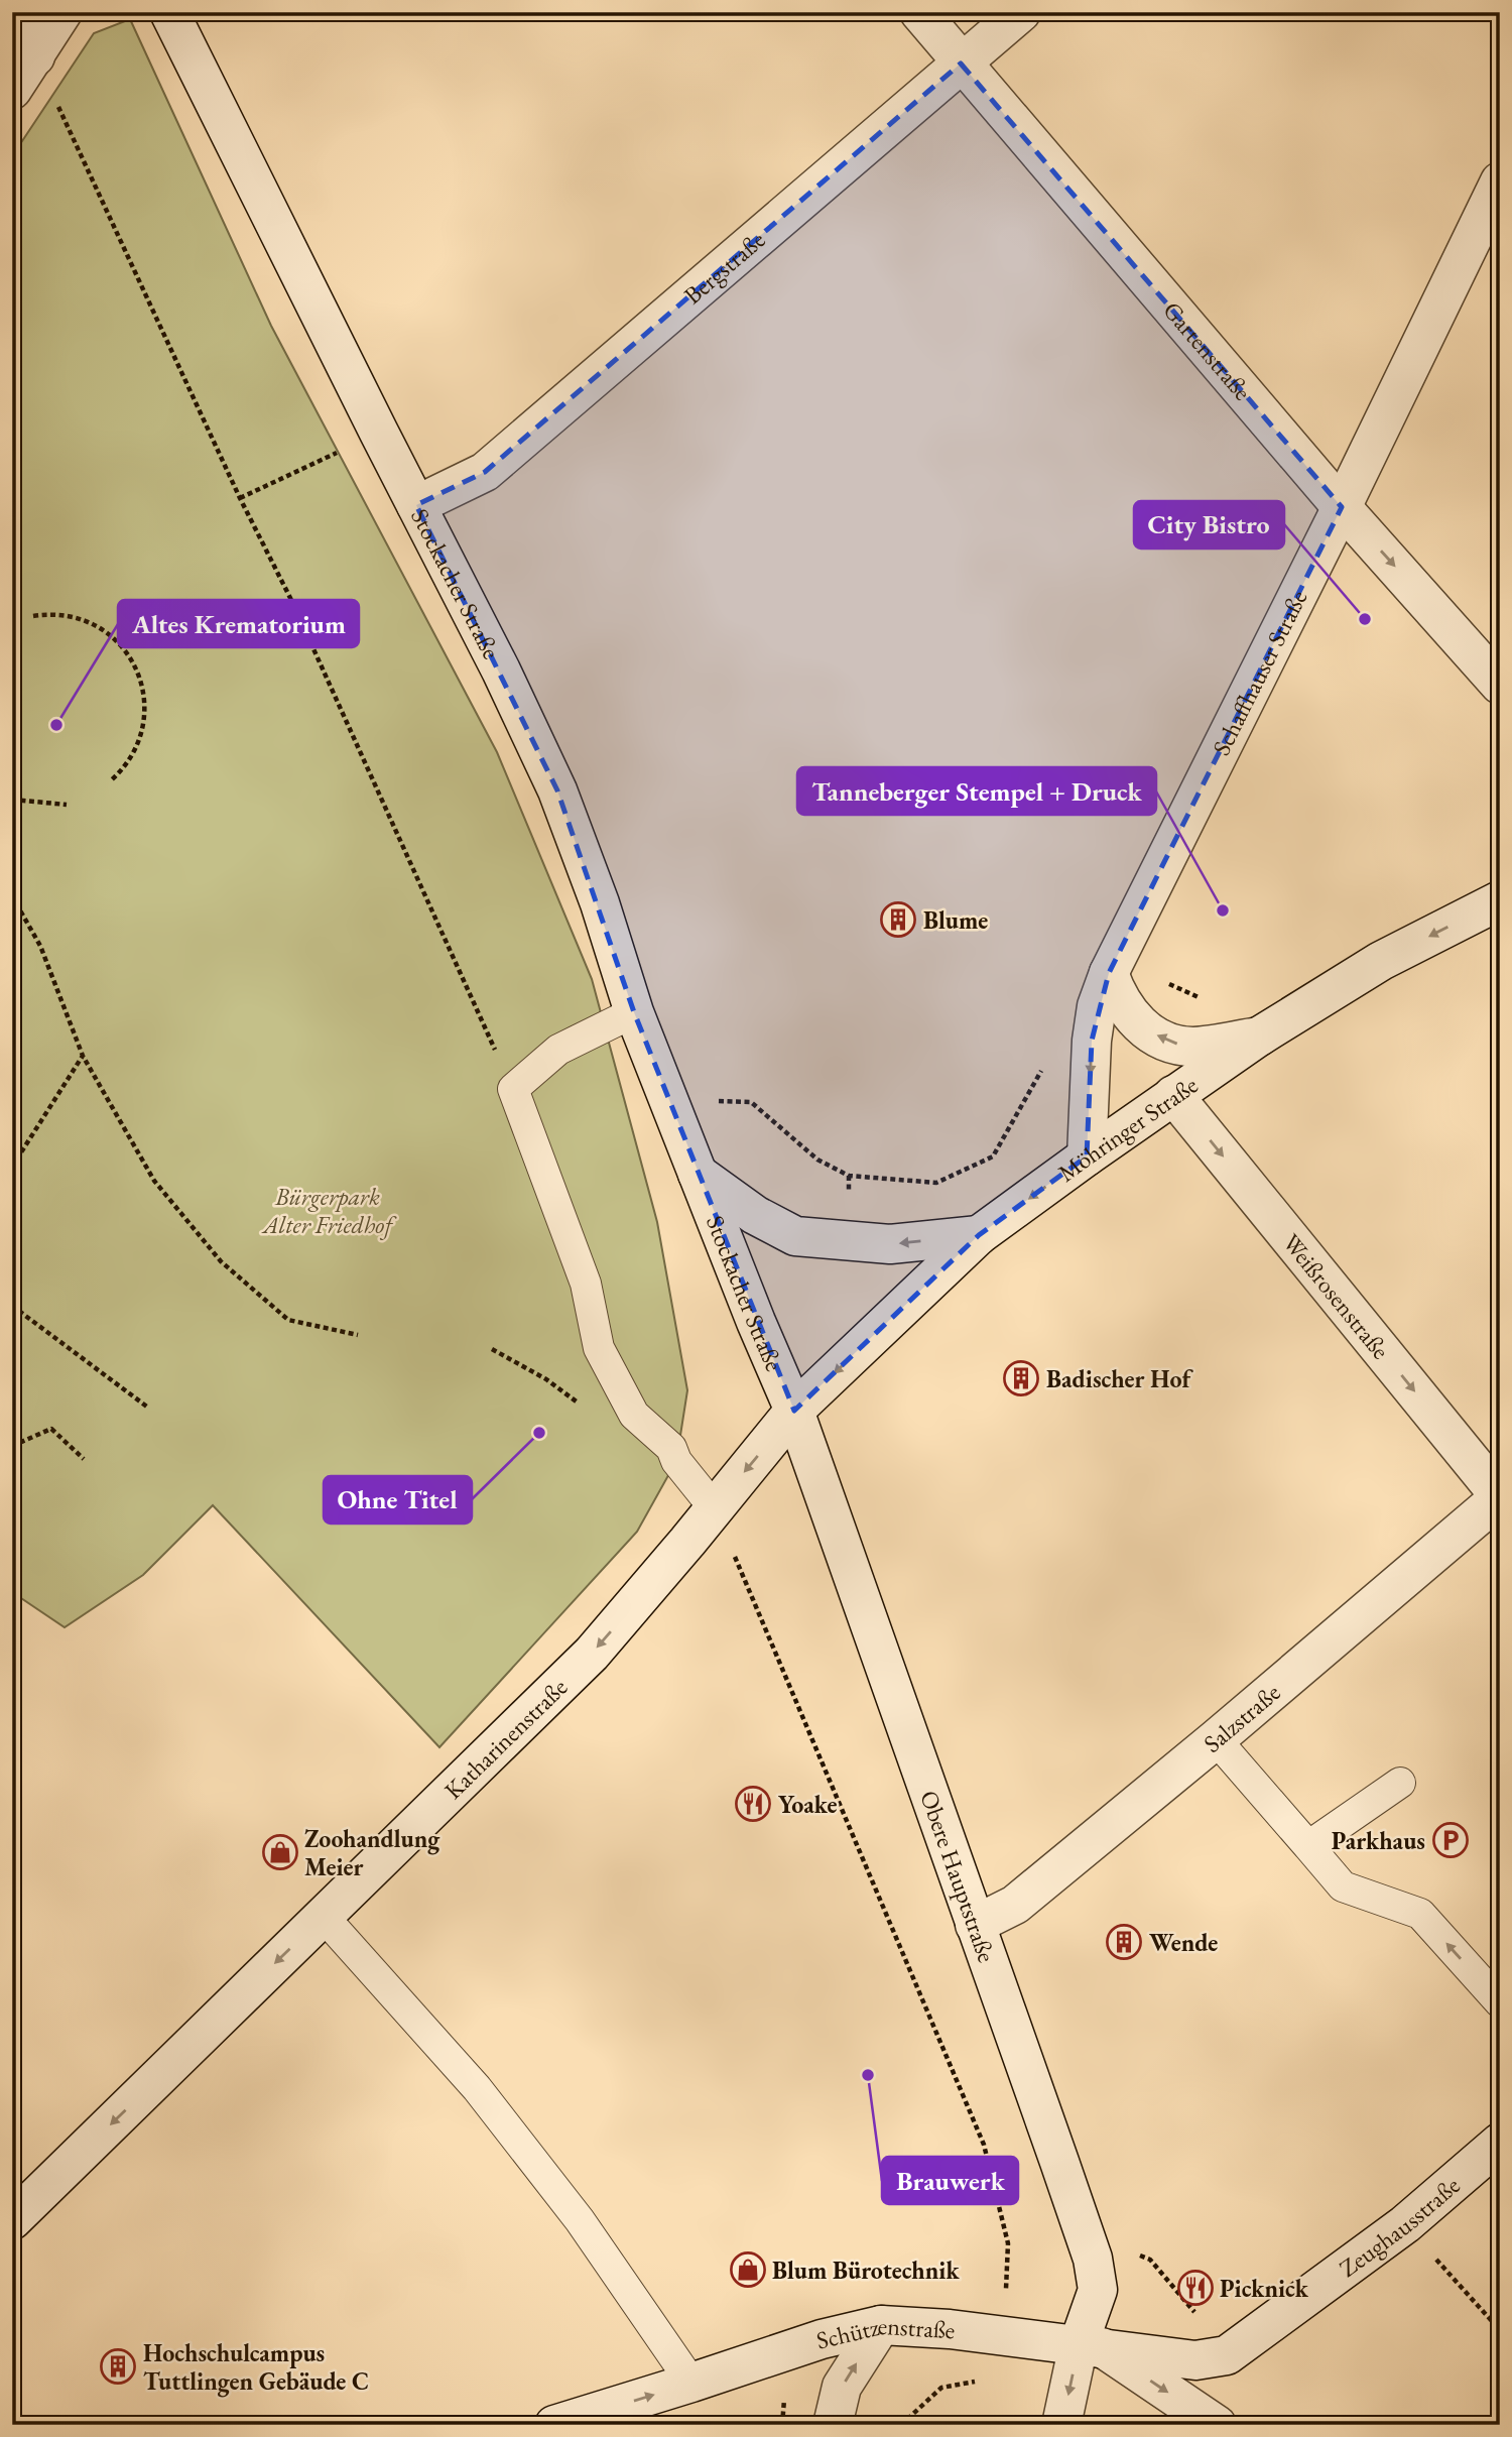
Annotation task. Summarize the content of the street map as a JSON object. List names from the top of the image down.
{
  "streets": {
    "street": [
      "Bergstraße",
      "Gartenstraße",
      "Stockacher Straße",
      "Schaffhauser Straße",
      "Möhringer Straße",
      "Weißrosenstraße",
      "Salzstraße",
      "Katharinenstraße",
      "Obere Hauptstraße",
      "Zeughausstraße",
      "Schützenstraße"
    ]
  },
  "crossings": [
    ["Bergstraße", "Gartenstraße"],
    ["Bergstraße", "Stockacher Straße"],
    ["Gartenstraße", "Schaffhauser Straße"],
    ["Stockacher Straße", "Möhringer Straße"],
    ["Stockacher Straße", "Katharinenstraße"],
    ["Stockacher Straße", "Obere Hauptstraße"],
    ["Schaffhauser Straße", "Möhringer Straße"],
    ["Möhringer Straße", "Weißrosenstraße"],
    ["Möhringer Straße", "Katharinenstraße"],
    ["Möhringer Straße", "Obere Hauptstraße"],
    ["Weißrosenstraße", "Salzstraße"],
    ["Salzstraße", "Obere Hauptstraße"],
    ["Katharinenstraße", "Obere Hauptstraße"],
    ["Obere Hauptstraße", "Schützenstraße"],
    ["Zeughausstraße", "Schützenstraße"]
  ],
  "one_way": ["Möhringer Straße", "Weißrosenstraße", "Katharinenstraße"],
  "parks": ["Bürgerpark Alter Friedhof"],
  "places": {
    "other": [
      "City Bistro",
      "Altes Krematorium",
      "Tanneberger Stempel + Druck",
      "Ohne Titel",
      "Brauwerk"
    ],
    "building": [
      "Blume",
      "Badischer Hof",
      "Wende",
      "Hochschulcampus Tuttlingen Gebäude C"
    ],
    "restaurant": ["Yoake", "Picknick"],
    "parking": ["Parkhaus"],
    "shop": ["Zoohandlung Meier", "Blum Bürotechnik"]
  }
}
